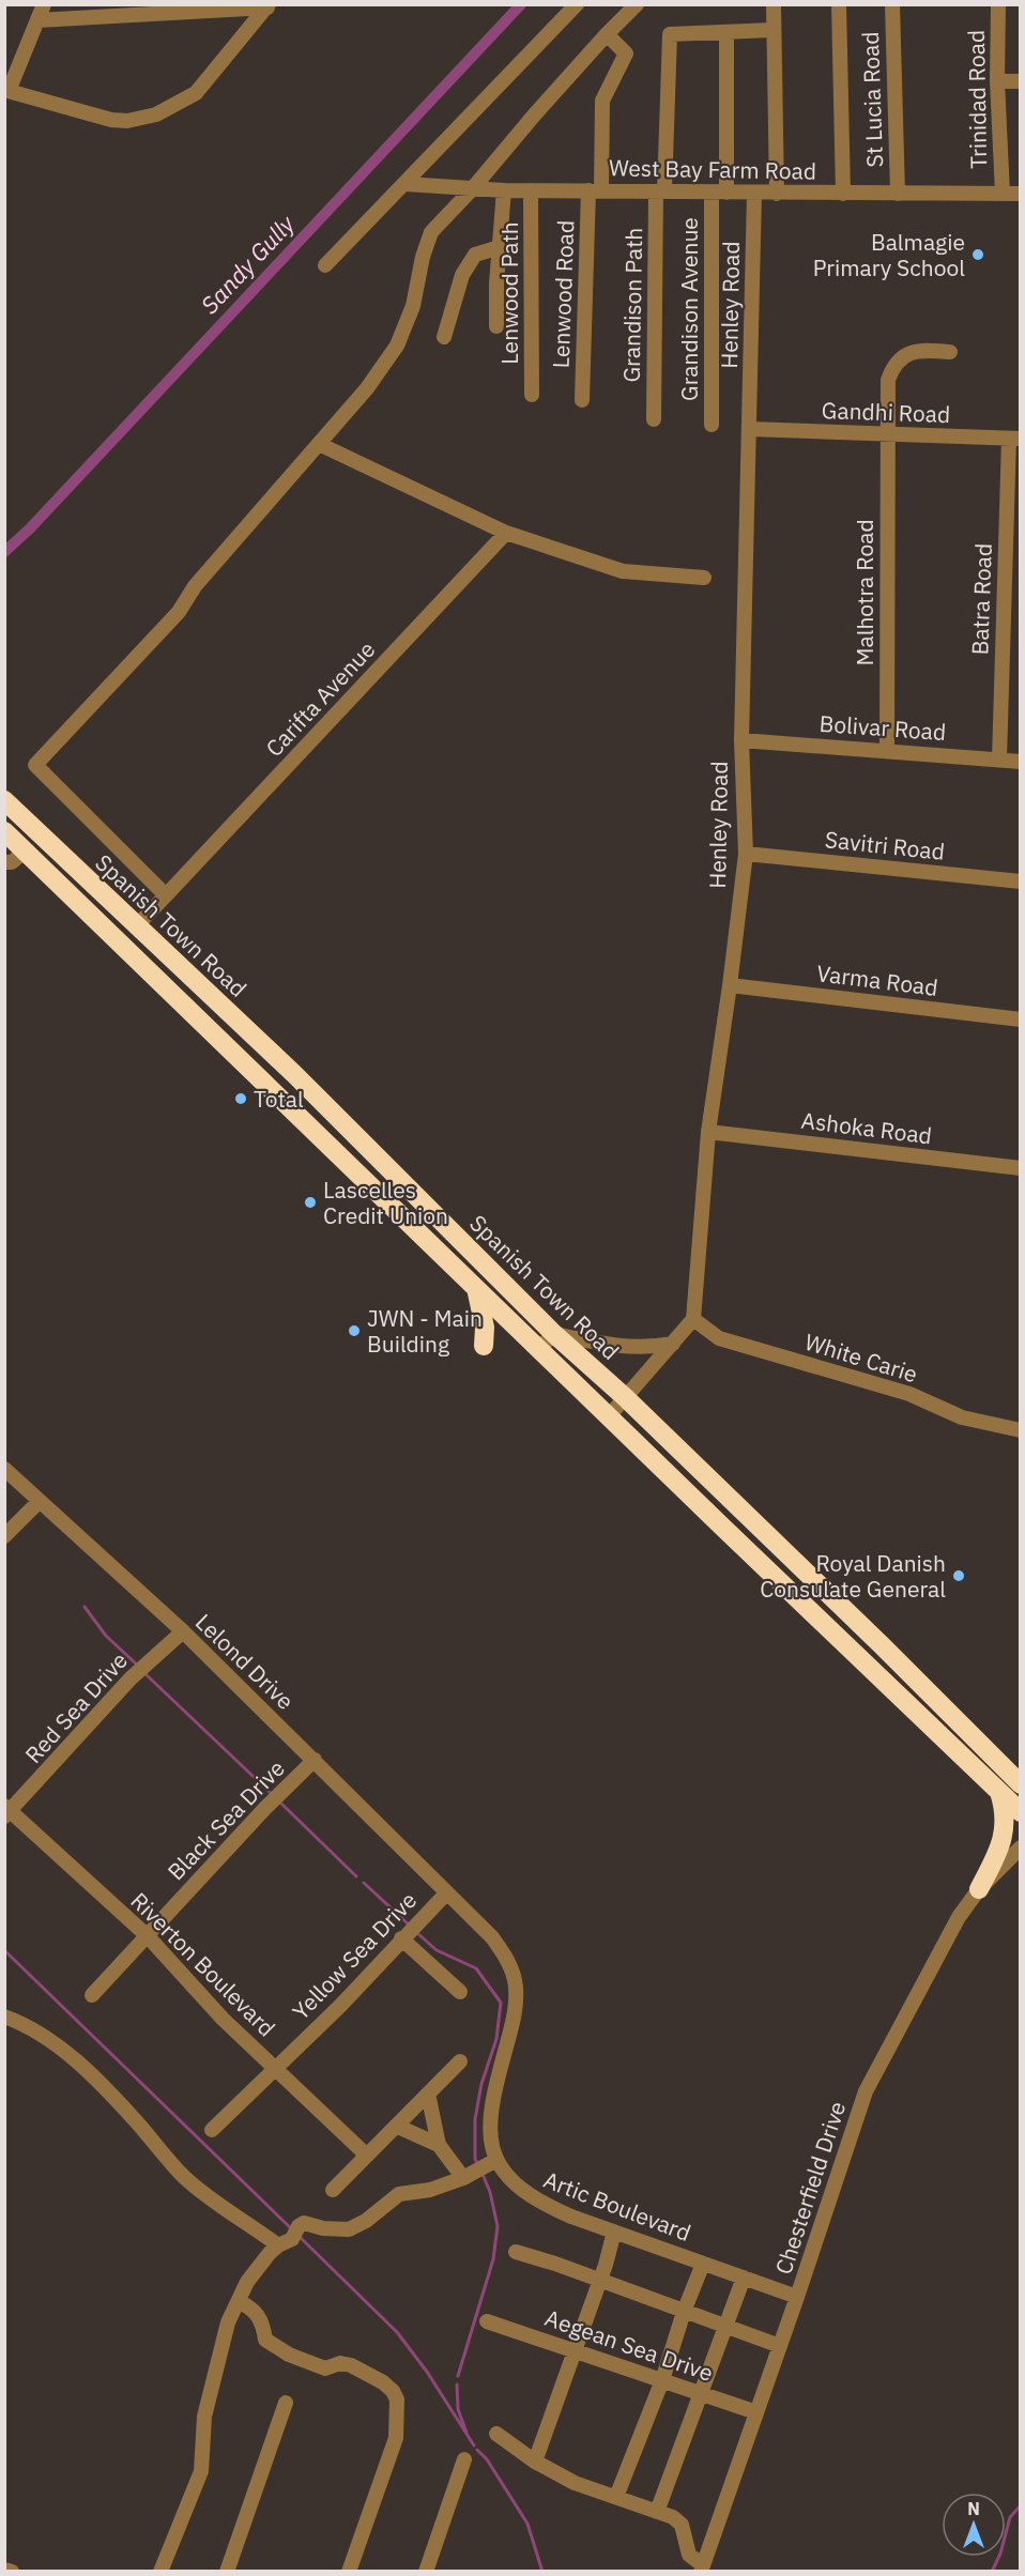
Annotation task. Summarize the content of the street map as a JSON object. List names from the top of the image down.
{
  "streets": {
    "highway": ["Spanish Town Road"],
    "street": [
      "St Lucia Road",
      "Trinidad Road",
      "West Bay Farm Road",
      "Lenwood Path",
      "Lenwood Road",
      "Grandison Path",
      "Henley Road",
      "Grandison Avenue",
      "Gandhi Road",
      "Malhotra Road",
      "Batra Road",
      "Carifta Avenue",
      "Bolivar Road",
      "Savitri Road",
      "Varma Road",
      "Ashoka Road",
      "White Carie",
      "Lelond Drive",
      "Red Sea Drive",
      "Black Sea Drive",
      "Yellow Sea Drive",
      "Riverton Boulevard",
      "Chesterfield Drive",
      "Artic Boulevard",
      "Aegean Sea Drive"
    ]
  },
  "crossings": [
    ["St Lucia Road", "West Bay Farm Road"],
    ["Trinidad Road", "West Bay Farm Road"],
    ["West Bay Farm Road", "Lenwood Path"],
    ["West Bay Farm Road", "Lenwood Road"],
    ["West Bay Farm Road", "Grandison Path"],
    ["West Bay Farm Road", "Henley Road"],
    ["West Bay Farm Road", "Grandison Avenue"],
    ["Henley Road", "Gandhi Road"],
    ["Henley Road", "Bolivar Road"],
    ["Henley Road", "Savitri Road"],
    ["Henley Road", "Varma Road"],
    ["Henley Road", "Ashoka Road"],
    ["Henley Road", "White Carie"],
    ["Gandhi Road", "Malhotra Road"],
    ["Gandhi Road", "Batra Road"],
    ["Malhotra Road", "Bolivar Road"],
    ["Batra Road", "Bolivar Road"],
    ["Carifta Avenue", "Spanish Town Road"],
    ["Lelond Drive", "Red Sea Drive"],
    ["Lelond Drive", "Black Sea Drive"],
    ["Lelond Drive", "Yellow Sea Drive"],
    ["Lelond Drive", "Artic Boulevard"],
    ["Red Sea Drive", "Riverton Boulevard"],
    ["Black Sea Drive", "Riverton Boulevard"],
    ["Yellow Sea Drive", "Riverton Boulevard"],
    ["Yellow Sea Drive", "Artic Boulevard"],
    ["Chesterfield Drive", "Artic Boulevard"],
    ["Chesterfield Drive", "Aegean Sea Drive"]
  ],
  "water": ["Sandy Gully"],
  "places": [
    "Balmagie Primary School",
    "Total",
    "Lascelles Credit Union",
    "JWN - Main Building",
    "Royal Danish Consulate General"
  ],
  "north": "top"
}
